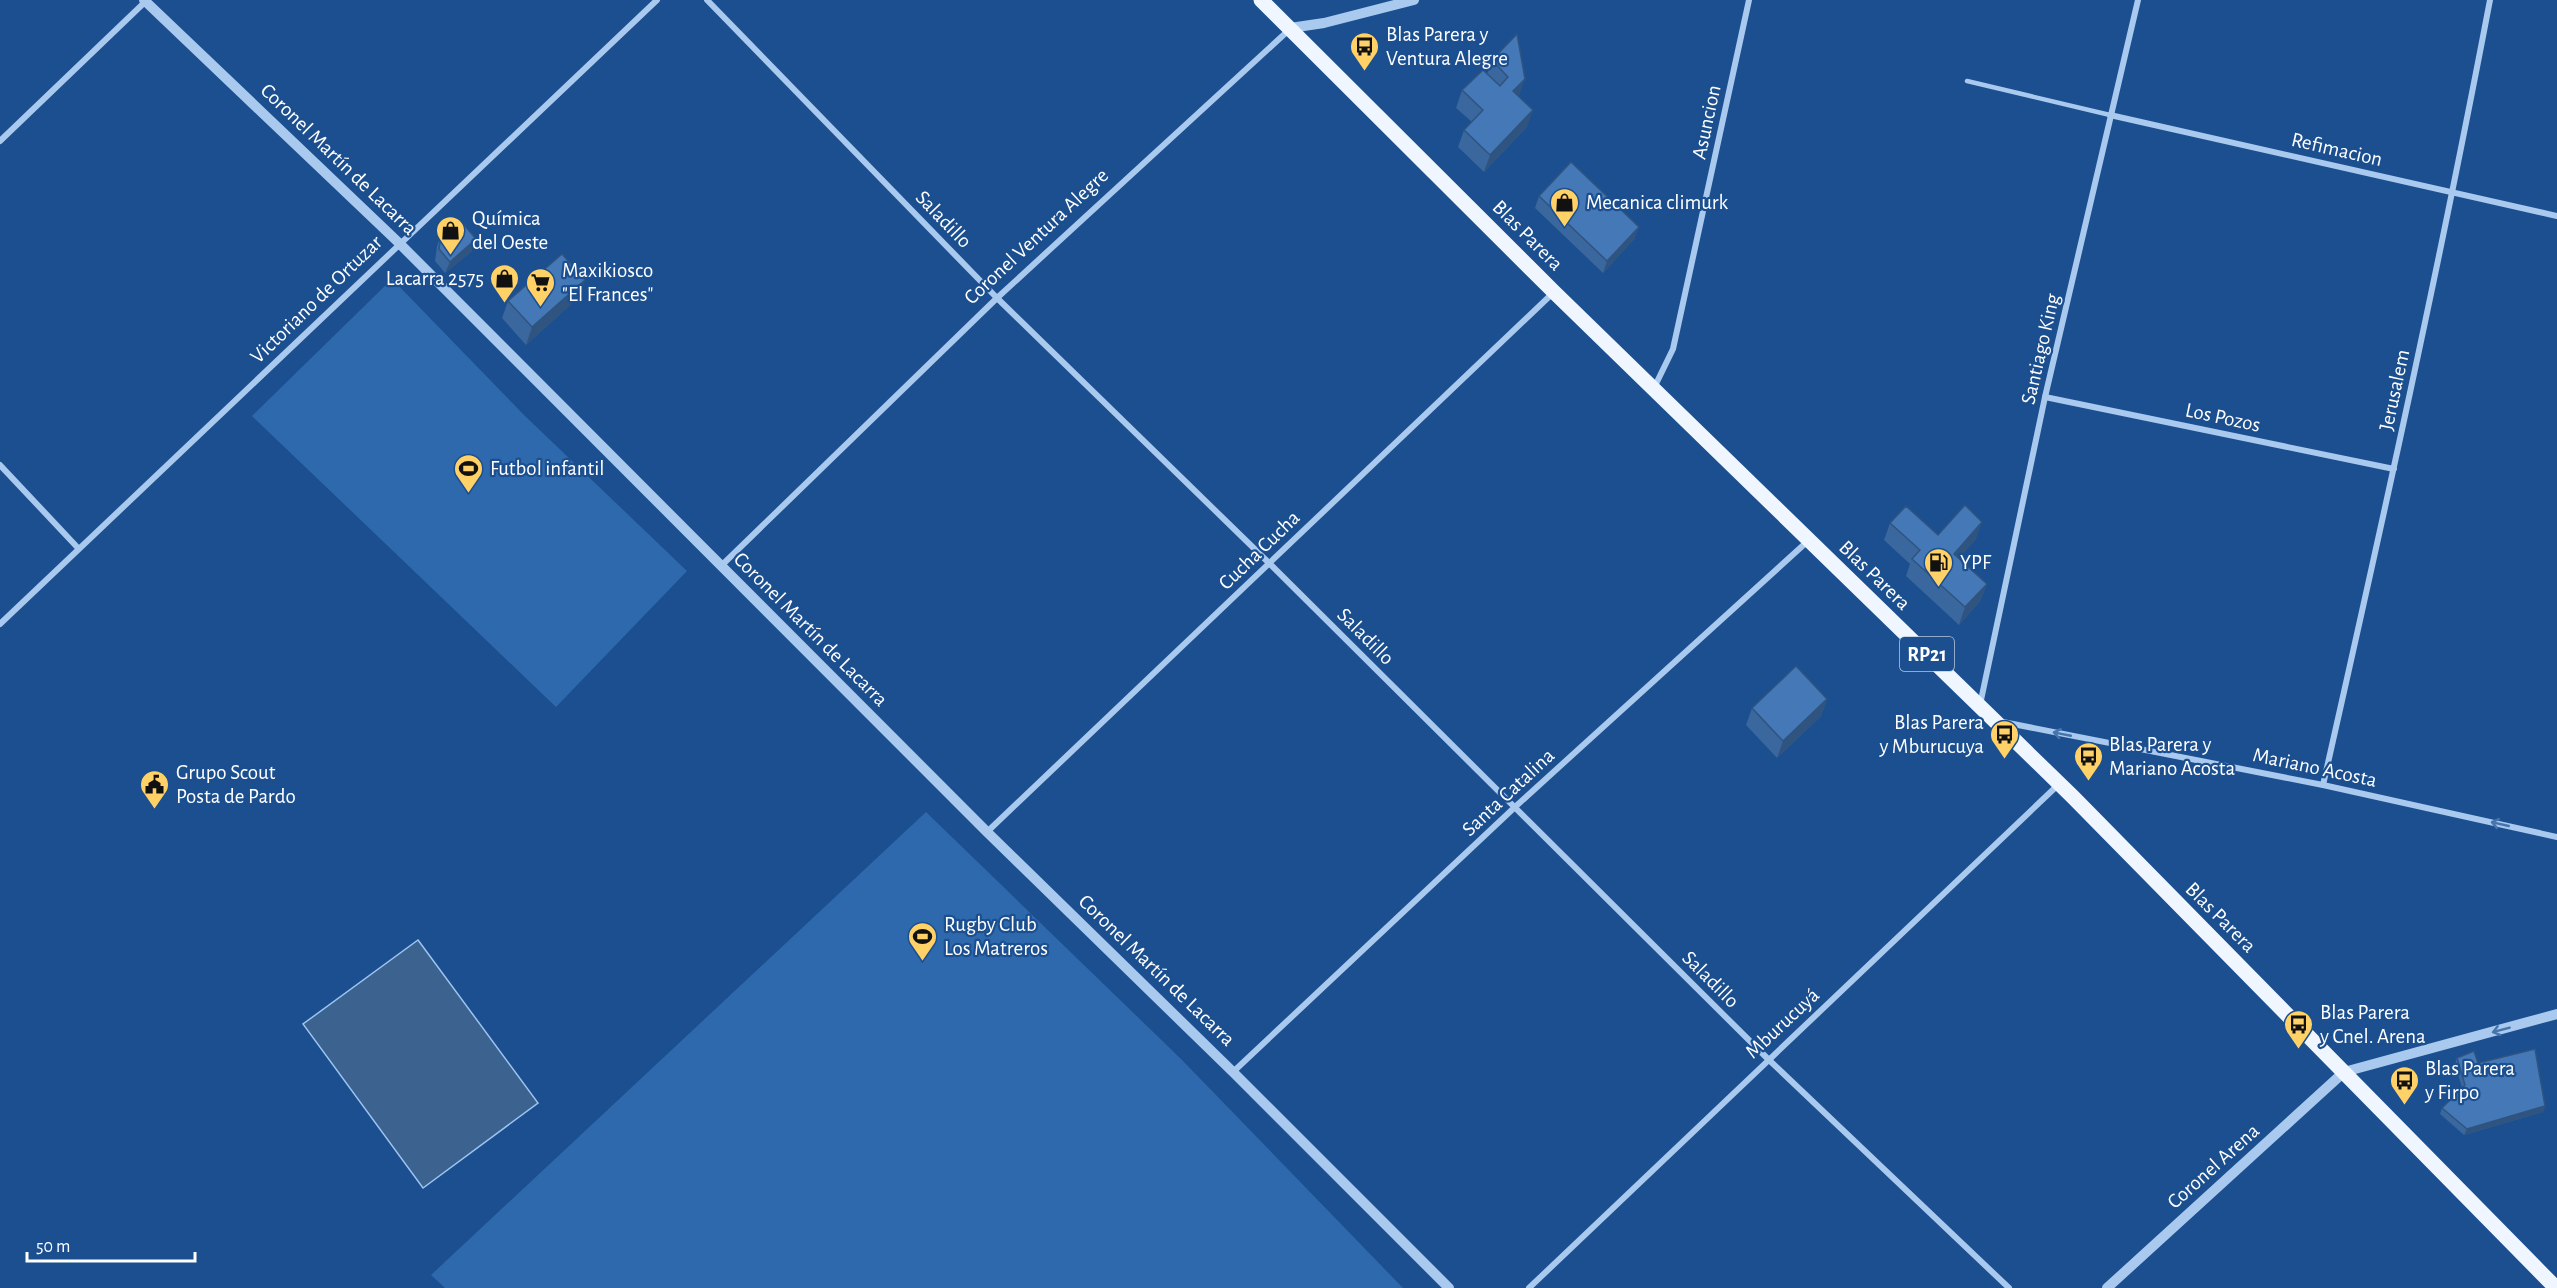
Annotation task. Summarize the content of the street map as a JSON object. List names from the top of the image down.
{
  "streets": {
    "main road": ["Blas Parera", "RP21"],
    "street": [
      "Asuncion",
      "Refimacion",
      "Coronel Martín de Lacarra",
      "Saladillo",
      "Coronel Ventura Alegre",
      "Victoriano de Ortuzar",
      "Santiago King",
      "Jerusalem",
      "Los Pozos",
      "Cucha Cucha",
      "Mariano Acosta",
      "Santa Catalina",
      "Mburucuyá",
      "Coronel Arena"
    ]
  },
  "crossings": [
    ["Asuncion", "Blas Parera"],
    ["Refimacion", "Santiago King"],
    ["Refimacion", "Jerusalem"],
    ["Coronel Martín de Lacarra", "Coronel Ventura Alegre"],
    ["Coronel Martín de Lacarra", "Victoriano de Ortuzar"],
    ["Coronel Martín de Lacarra", "Cucha Cucha"],
    ["Coronel Martín de Lacarra", "Santa Catalina"],
    ["Saladillo", "Coronel Ventura Alegre"],
    ["Saladillo", "Cucha Cucha"],
    ["Saladillo", "Santa Catalina"],
    ["Saladillo", "Mburucuyá"],
    ["Blas Parera", "Coronel Ventura Alegre"],
    ["Blas Parera", "Santiago King"],
    ["Blas Parera", "Cucha Cucha"],
    ["Blas Parera", "Mariano Acosta"],
    ["Blas Parera", "Santa Catalina"],
    ["Blas Parera", "Mburucuyá"],
    ["Blas Parera", "Coronel Arena"],
    ["Santiago King", "Los Pozos"],
    ["Jerusalem", "Los Pozos"],
    ["Jerusalem", "Mariano Acosta"]
  ],
  "one_way": ["Mariano Acosta"],
  "places": {
    "bus stop": [
      "Blas Parera y Ventura Alegre",
      "Blas Parera y Mburucuya",
      "Blas Parera y Mariano Acosta",
      "Blas Parera y Cnel. Arena",
      "Blas Parera y Firpo"
    ],
    "shop": ["Mecanica climurk", "Química del Oeste", "Lacarra 2575"],
    "supermarket": ["Maxikiosco \"El Frances\""],
    "sports": ["Futbol infantil", "Rugby Club Los Matreros"],
    "fuel station": ["YPF"],
    "public building": ["Grupo Scout Posta de Pardo"]
  },
  "scale_bar": "50 m"
}
